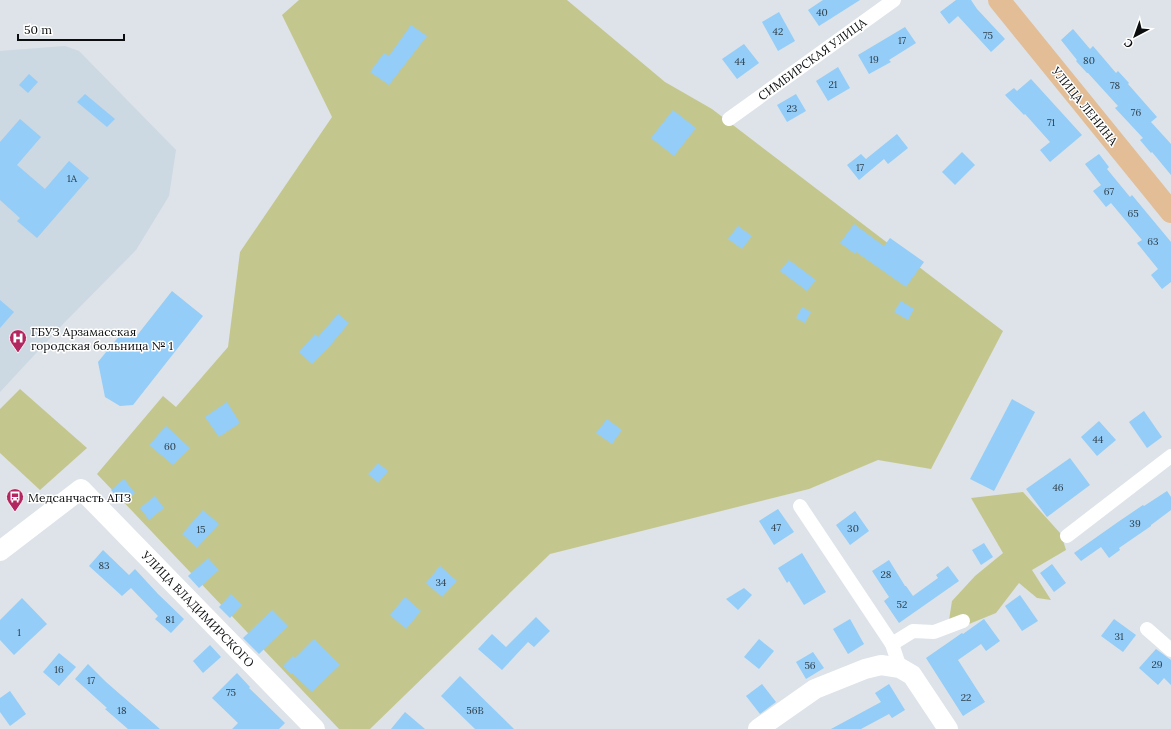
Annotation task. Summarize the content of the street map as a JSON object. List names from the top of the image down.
{
  "streets": {
    "main road": ["УЛИЦА ЛЕНИНА"],
    "street": ["СИМБИРСКАЯ УЛИЦА", "УЛИЦА ВЛАДИМИРСКОГО"]
  },
  "places": {
    "hospital": ["ГБУЗ Арзамасская городская больница № 1"],
    "bus stop": ["Медсанчасть АПЗ"]
  },
  "house_numbers": [
    "40",
    "42",
    "75",
    "17",
    "19",
    "80",
    "44",
    "21",
    "78",
    "23",
    "76",
    "71",
    "17",
    "1А",
    "67",
    "65",
    "63",
    "44",
    "60",
    "46",
    "39",
    "47",
    "30",
    "15",
    "83",
    "28",
    "34",
    "52",
    "81",
    "1",
    "31",
    "29",
    "56",
    "16",
    "17",
    "75",
    "22",
    "18",
    "56В"
  ],
  "scale_bar": "50 m",
  "north": "bottom left"
}
